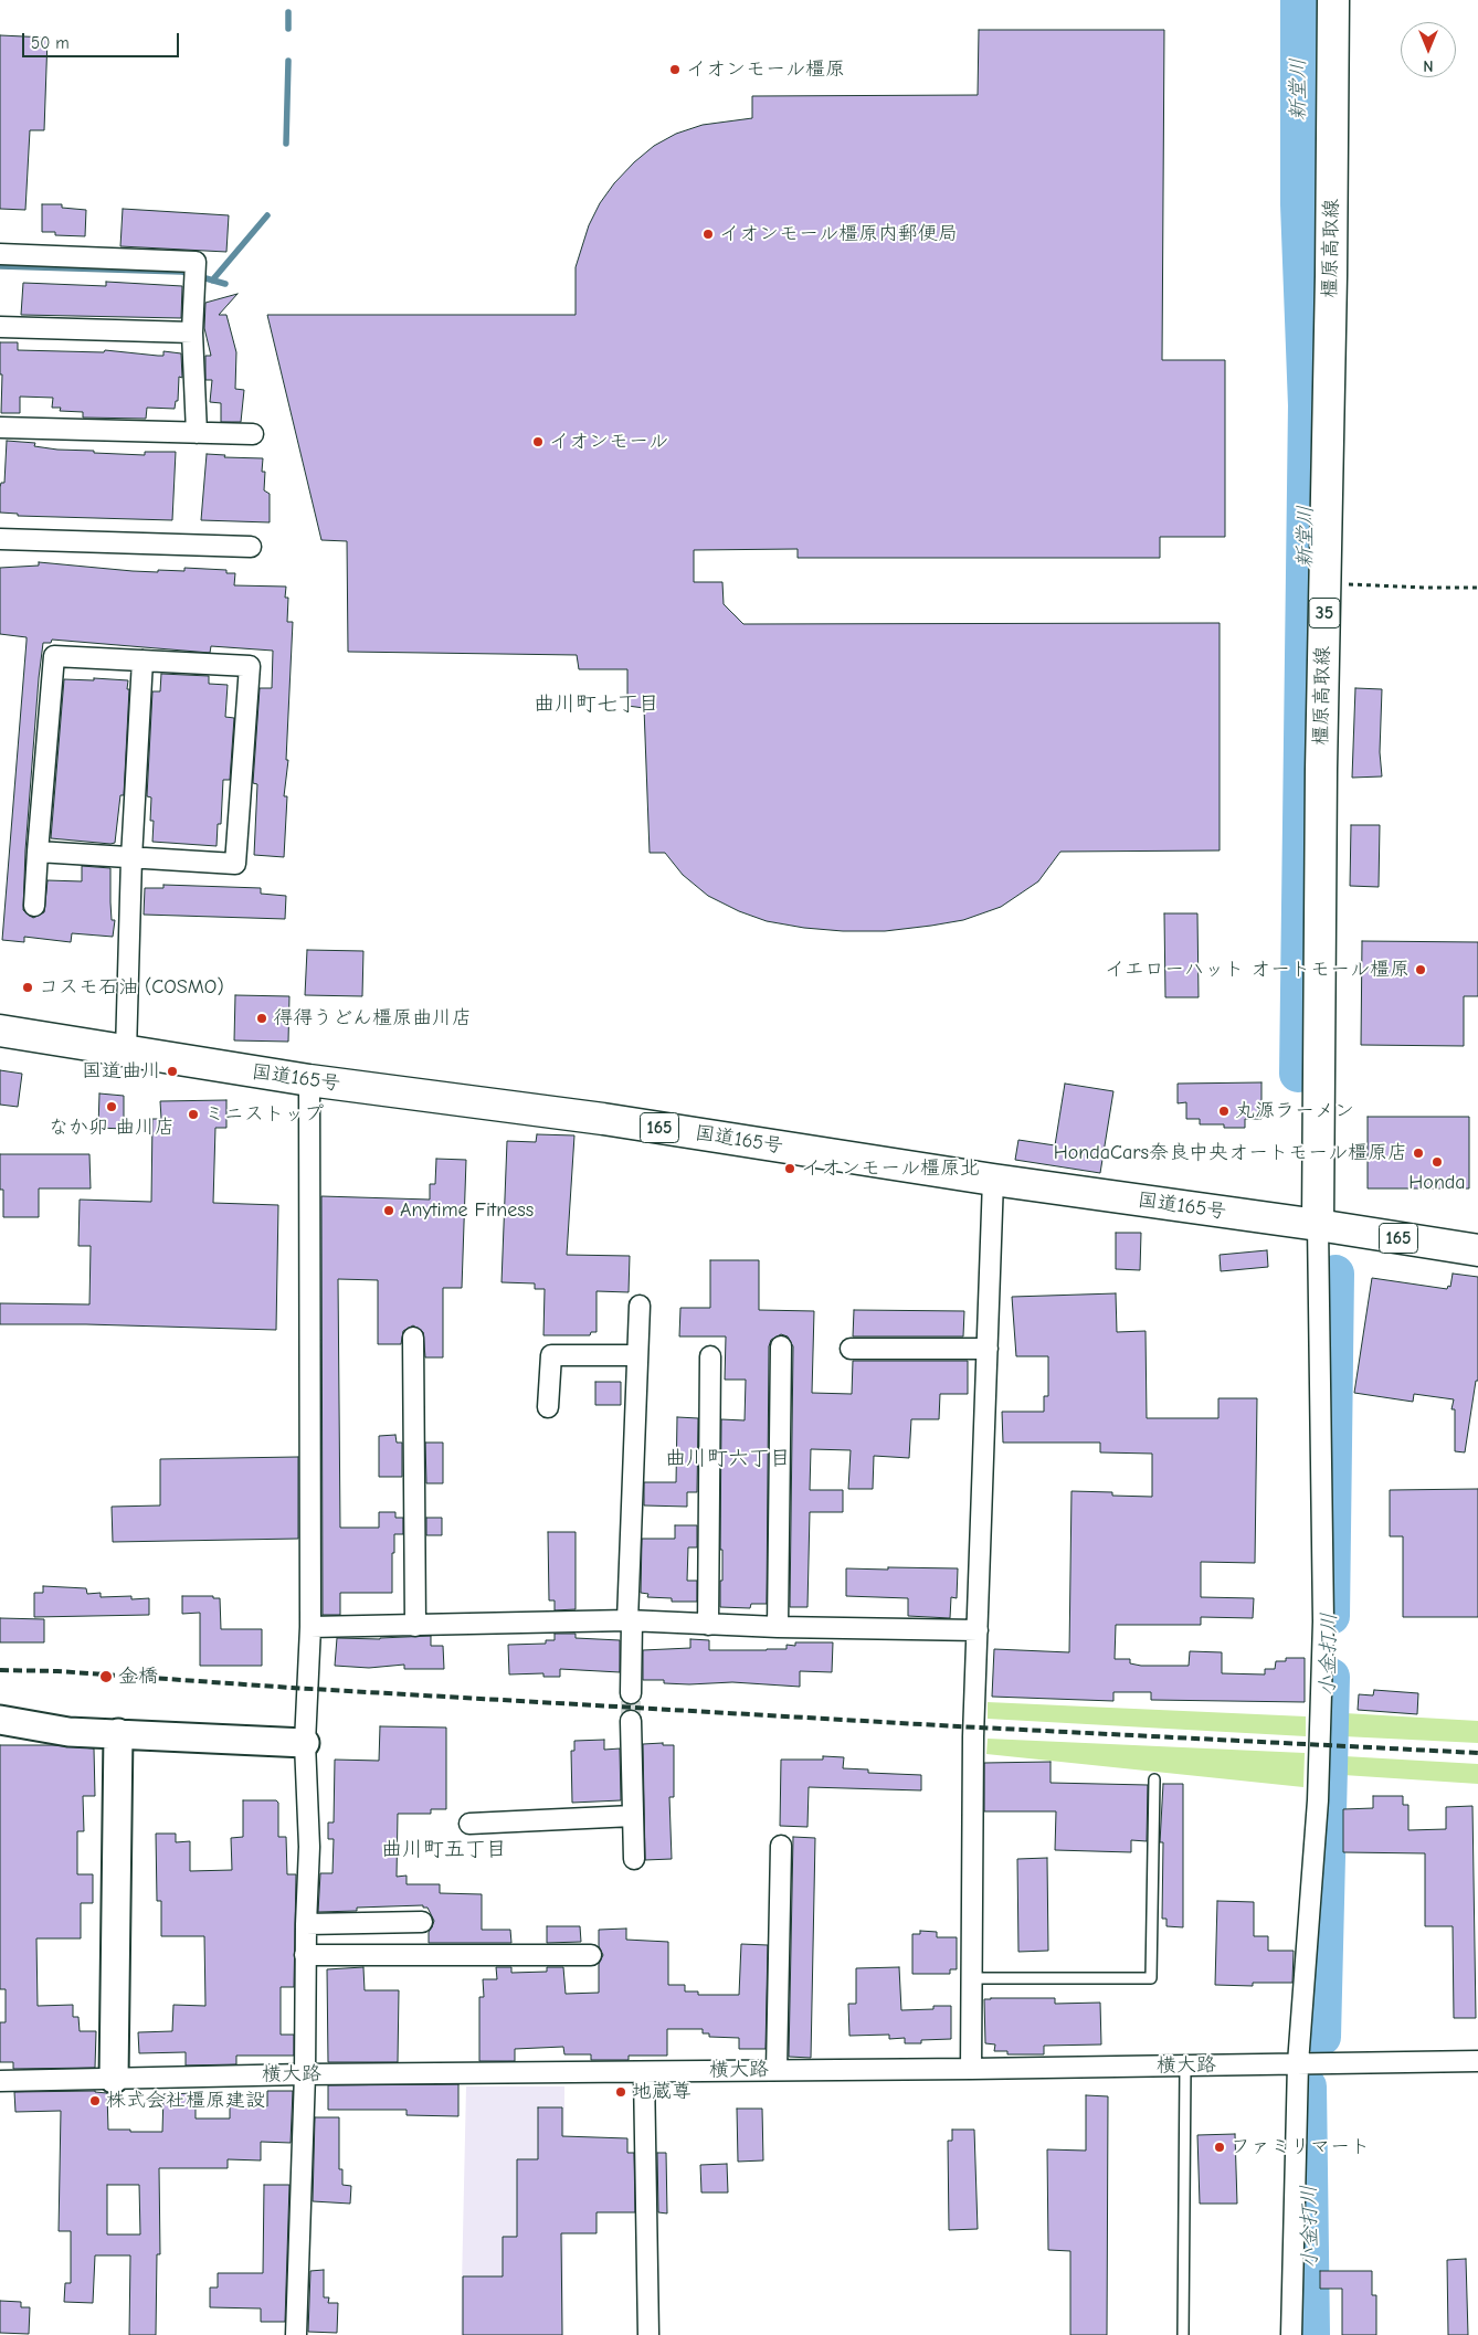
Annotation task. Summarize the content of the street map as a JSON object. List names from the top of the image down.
{
  "streets": {
    "main road": [
      "橿原高取線",
      "35",
      "国道165号",
      "165"
    ],
    "street": ["横大路"]
  },
  "crossings": [
    ["橿原高取線", "国道165号"]
  ],
  "districts": ["曲川町七丁目", "曲川町六丁目", "曲川町五丁目"],
  "water": ["新堂川", "小金打川"],
  "places": [
    "イオンモール橿原",
    "イオンモール橿原内郵便局",
    "イオンモール",
    "イエローハット オートモール橿原",
    "コスモ石油 (COSMO)",
    "得得うどん橿原曲川店",
    "国道曲川",
    "なか卯 曲川店",
    "丸源ラーメン",
    "ミニストップ",
    "HondaCars奈良中央オートモール橿原店",
    "Honda",
    "イオンモール橿原北",
    "Anytime Fitness",
    "金橋",
    "地蔵尊",
    "株式会社橿原建設",
    "ファミリマート"
  ],
  "scale_bar": "50 m",
  "north": "bottom"
}
